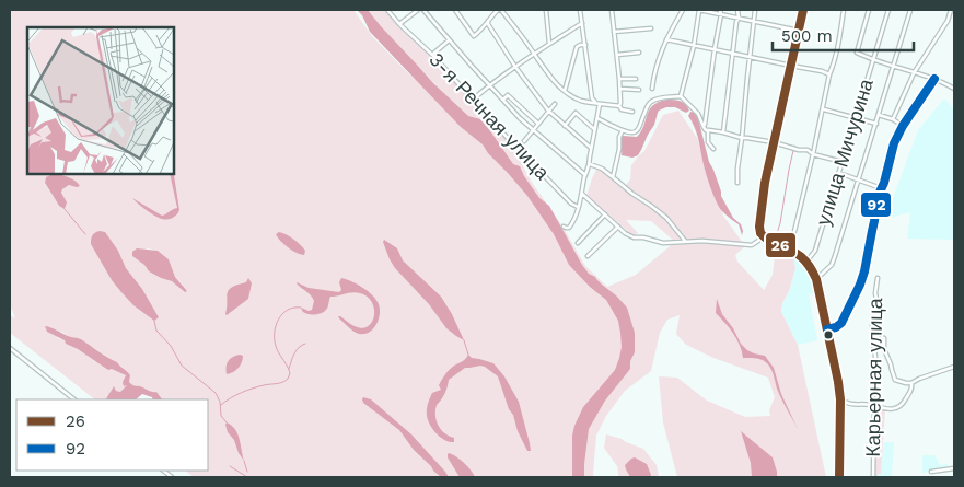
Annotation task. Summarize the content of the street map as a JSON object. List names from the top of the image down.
{
  "streets": {
    "street": ["3-я Речная улица", "улица Мичурина", "Карьерная улица"]
  },
  "lines": ["transit line 26", "transit line 92"],
  "legend": ["26", "92"],
  "scale_bar": "500 m"
}
